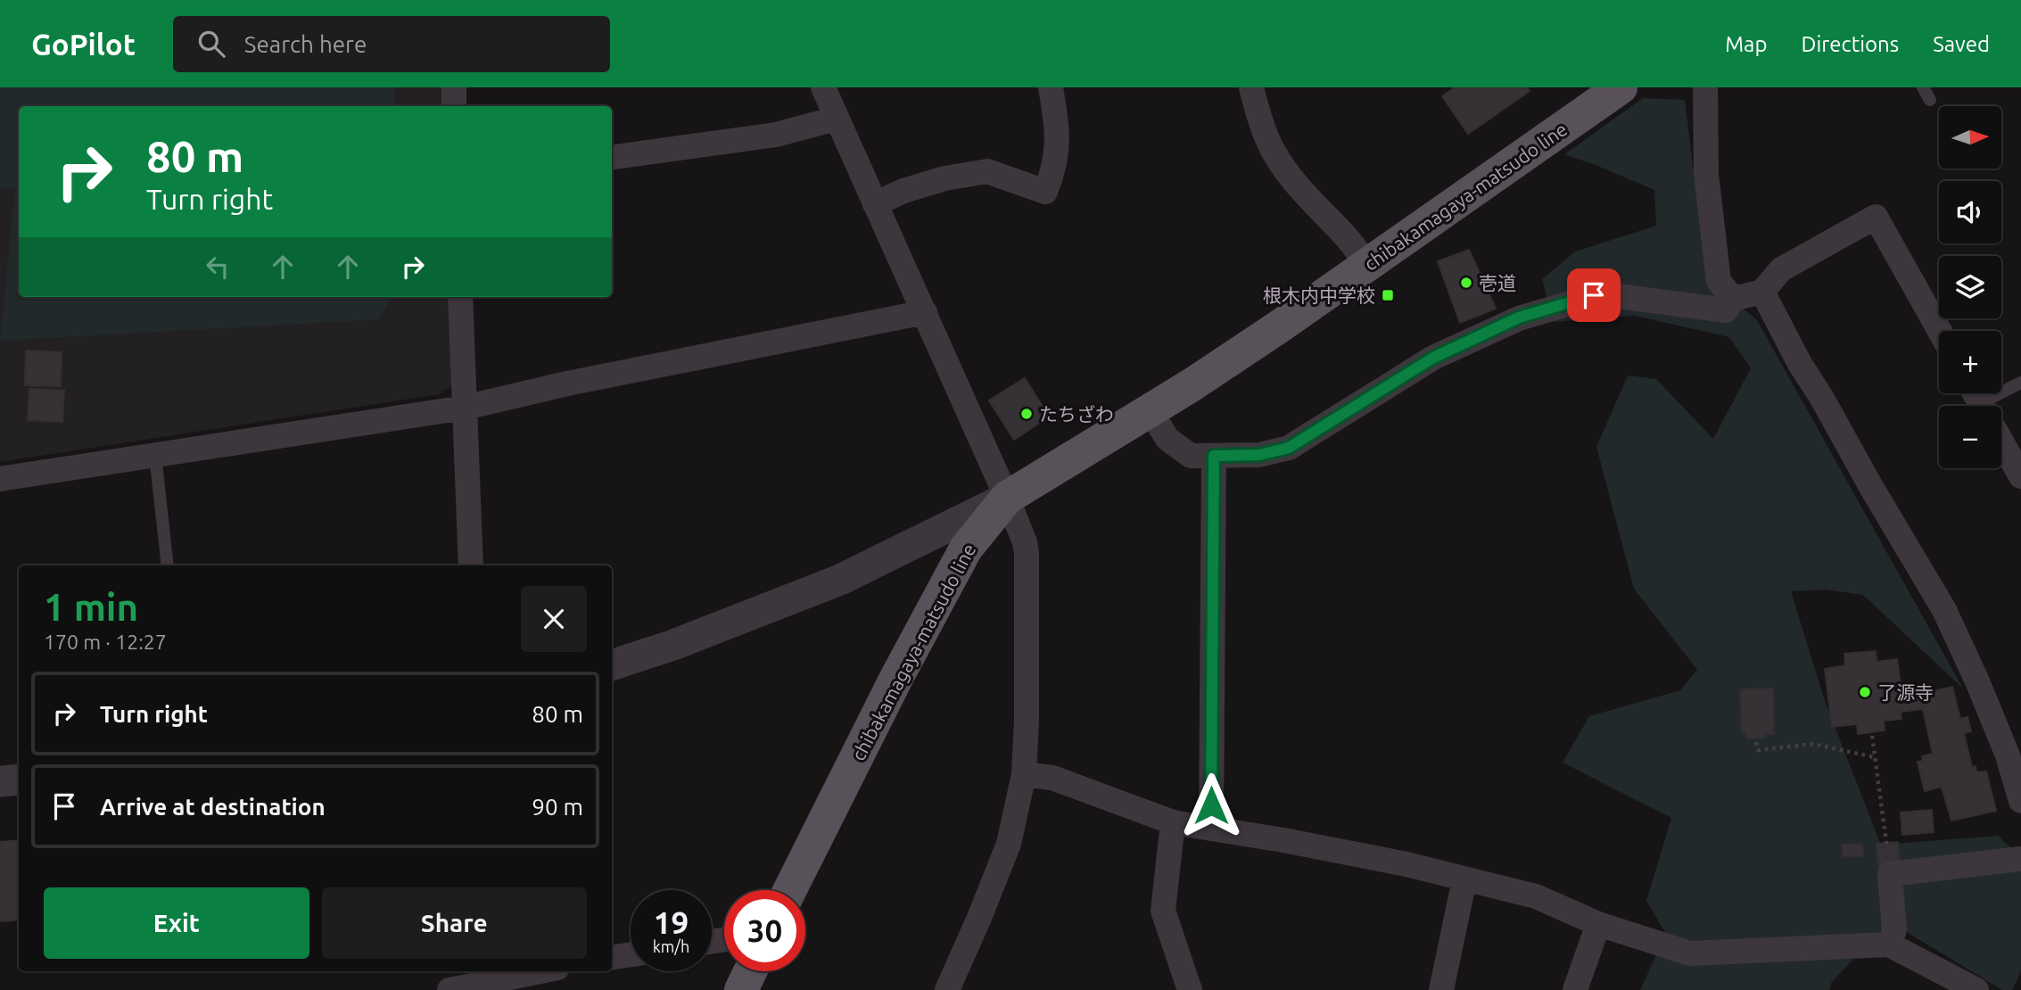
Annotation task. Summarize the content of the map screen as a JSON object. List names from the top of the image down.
{
  "streets": {
    "main road": ["chibakamagaya-matsudo line"]
  },
  "places": {
    "other": ["壱道", "たちざわ", "了源寺"],
    "transit": ["根木内中学校"]
  },
  "north": "right",
  "page": {
    "header": "GoPilot",
    "search": "Search here",
    "nav": ["Map", "Directions", "Saved"],
    "map_buttons": ["+", "−"],
    "turn": ["80 m", "Turn right"],
    "heading": ["1 min", "170 m · 12:27"],
    "list": [
      {
        "name": "Turn right",
        "value": "80 m"
      },
      {
        "name": "Arrive at destination",
        "value": "90 m"
      }
    ],
    "buttons": ["Exit", "Share"],
    "speed": "19 km/h",
    "limit": "30"
  }
}
